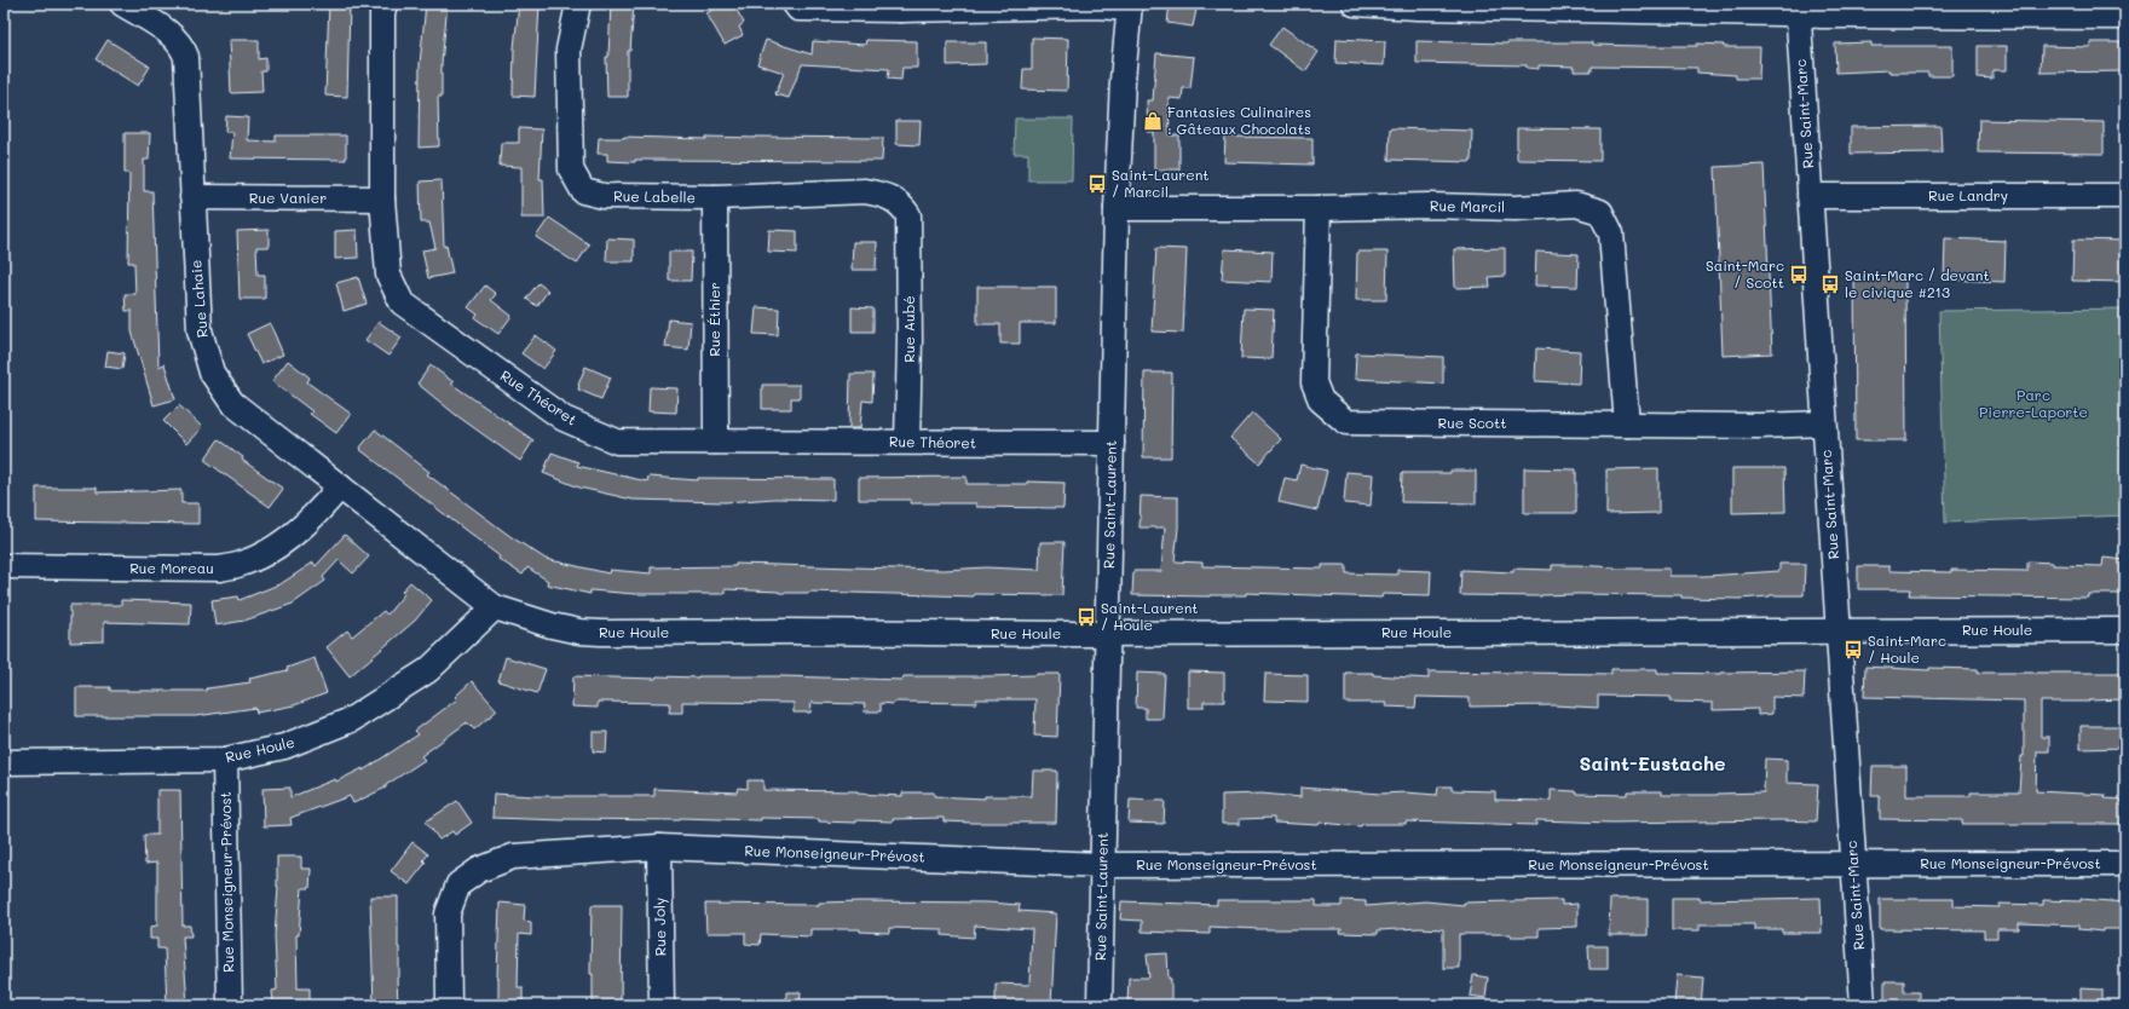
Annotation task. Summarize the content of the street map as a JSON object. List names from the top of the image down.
{
  "streets": {
    "street": [
      "Rue Saint-Marc",
      "Rue Landry",
      "Rue Labelle",
      "Rue Vanier",
      "Rue Marcil",
      "Rue Lahaie",
      "Rue Éthier",
      "Rue Aubé",
      "Rue Théoret",
      "Rue Scott",
      "Rue Saint-Laurent",
      "Rue Moreau",
      "Rue Houle",
      "Rue Monseigneur-Prévost",
      "Rue Joly"
    ]
  },
  "crossings": [
    ["Rue Saint-Marc", "Rue Landry"],
    ["Rue Saint-Marc", "Rue Scott"],
    ["Rue Saint-Marc", "Rue Houle"],
    ["Rue Saint-Marc", "Rue Monseigneur-Prévost"],
    ["Rue Labelle", "Rue Éthier"],
    ["Rue Labelle", "Rue Aubé"],
    ["Rue Vanier", "Rue Lahaie"],
    ["Rue Vanier", "Rue Théoret"],
    ["Rue Marcil", "Rue Scott"],
    ["Rue Marcil", "Rue Saint-Laurent"],
    ["Rue Lahaie", "Rue Moreau"],
    ["Rue Lahaie", "Rue Houle"],
    ["Rue Éthier", "Rue Théoret"],
    ["Rue Aubé", "Rue Théoret"],
    ["Rue Théoret", "Rue Saint-Laurent"],
    ["Rue Saint-Laurent", "Rue Houle"],
    ["Rue Saint-Laurent", "Rue Monseigneur-Prévost"],
    ["Rue Houle", "Rue Monseigneur-Prévost"],
    ["Rue Monseigneur-Prévost", "Rue Joly"]
  ],
  "districts": ["Saint-Eustache"],
  "parks": ["Parc Pierre-Laporte"],
  "places": {
    "shop": ["Fantasies Culinaires : Gâteaux Chocolats"],
    "bus stop": [
      "Saint-Laurent / Marcil",
      "Saint-Marc / Scott",
      "Saint-Marc / devant le civique #213",
      "Saint-Laurent / Houle",
      "Saint-Marc / Houle"
    ]
  }
}
